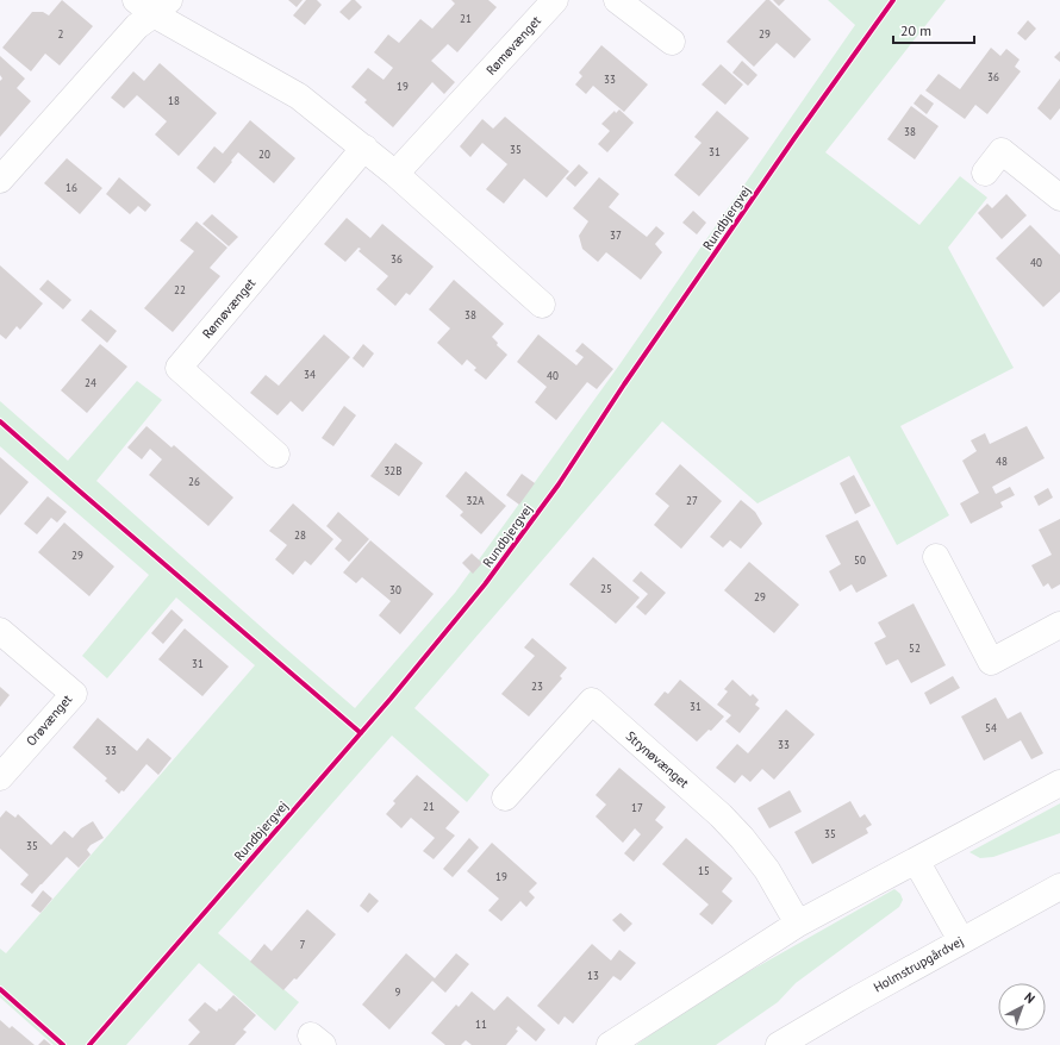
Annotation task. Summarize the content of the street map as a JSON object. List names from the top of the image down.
{
  "streets": {
    "street": [
      "Rømøvænget",
      "Orøvænget",
      "Strynøvænget",
      "Holmstrupgårdvej"
    ],
    "cycle path": ["Rundbjergvej"]
  },
  "house_numbers": [
    "21",
    "2",
    "29",
    "36",
    "33",
    "19",
    "18",
    "38",
    "35",
    "31",
    "20",
    "16",
    "37",
    "36",
    "40",
    "22",
    "38",
    "34",
    "40",
    "24",
    "48",
    "32B",
    "26",
    "32A",
    "27",
    "28",
    "29",
    "50",
    "25",
    "30",
    "29",
    "52",
    "31",
    "23",
    "31",
    "54",
    "33",
    "33",
    "21",
    "17",
    "35",
    "35",
    "15",
    "19",
    "7",
    "13",
    "9",
    "11"
  ],
  "scale_bar": "20 m",
  "north": "top right"
}
